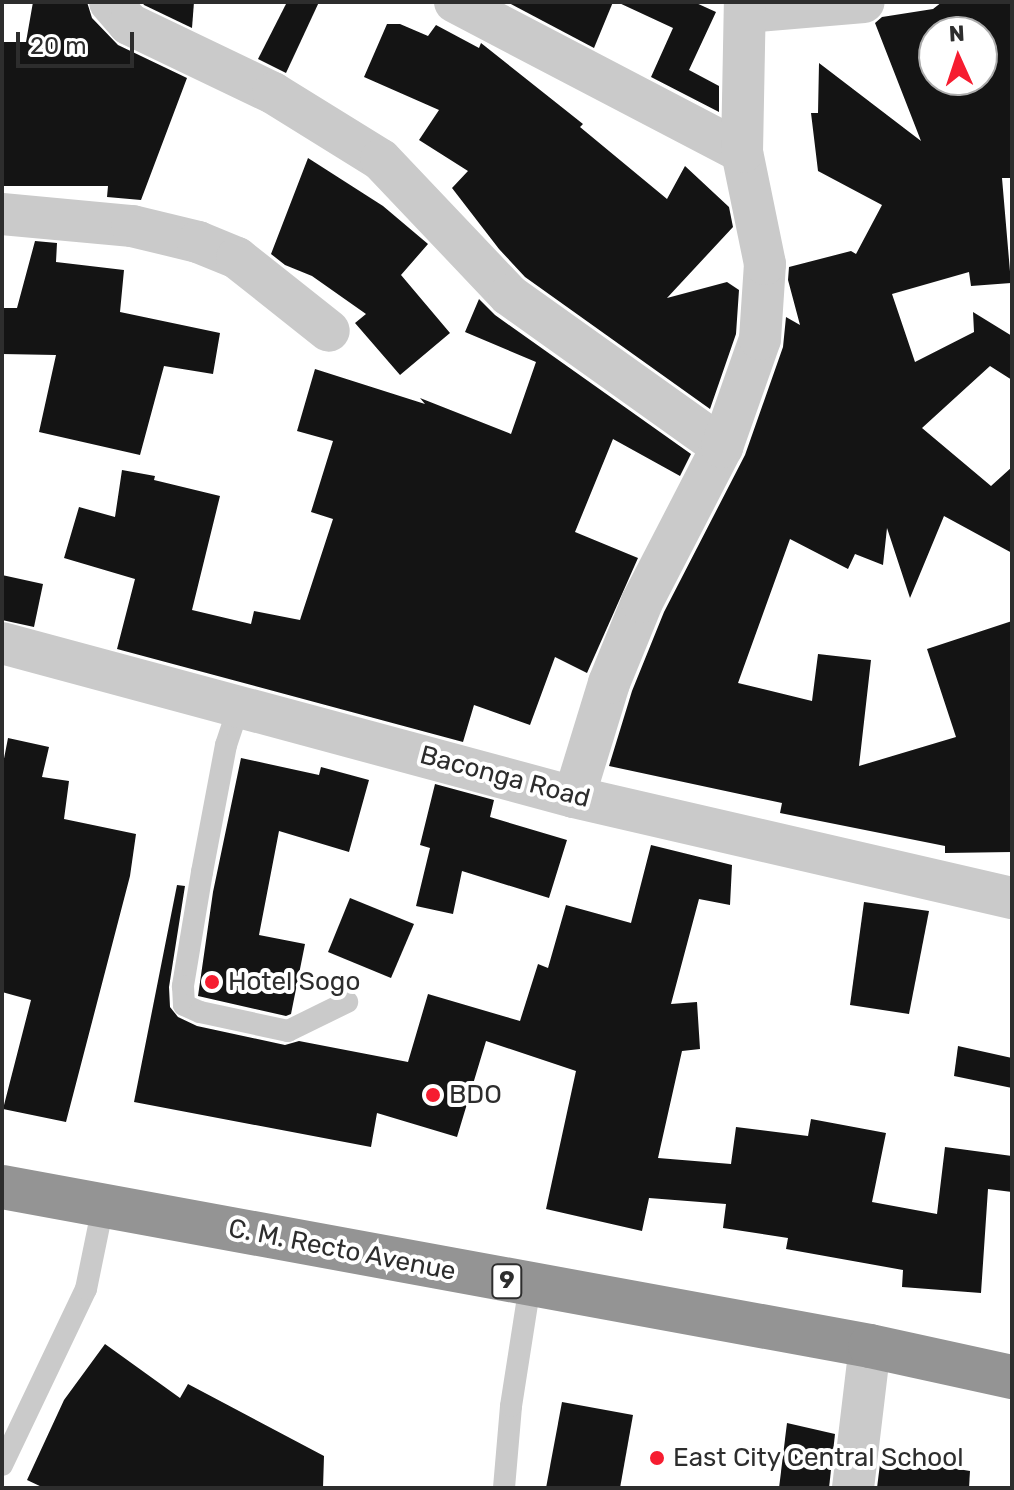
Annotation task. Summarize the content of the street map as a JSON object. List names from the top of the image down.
{
  "streets": {
    "highway": ["C. M. Recto Avenue", "9"],
    "street": ["Baconga Road"]
  },
  "places": ["Hotel Sogo", "BDO", "East City Central School"],
  "scale_bar": "20 m",
  "north": "top"
}
